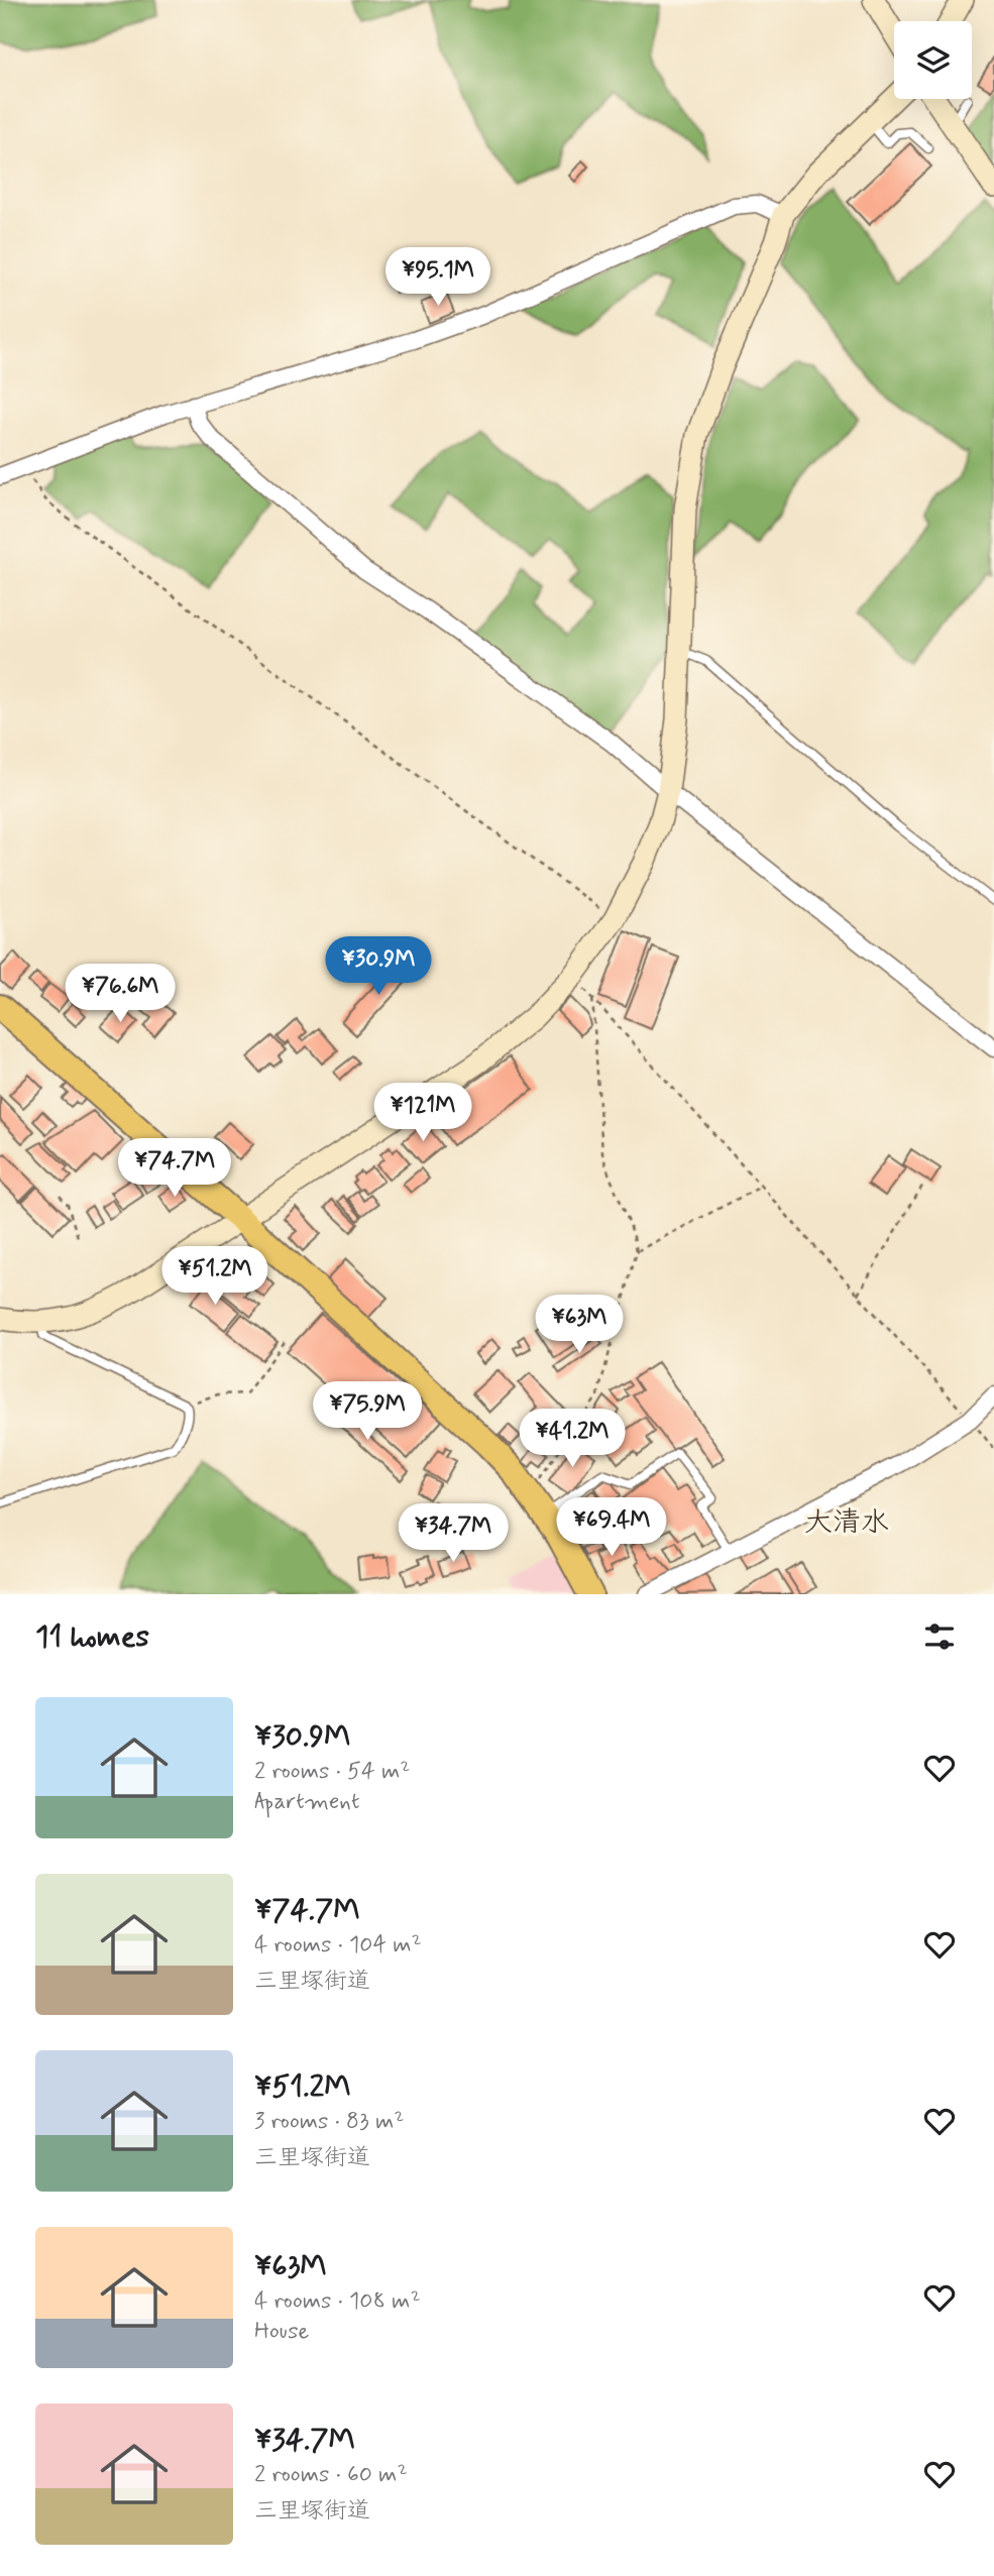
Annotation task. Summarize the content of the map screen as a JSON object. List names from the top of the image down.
{
  "districts": ["大清水"],
  "page": {
    "price": [
      "¥95.1M",
      "¥30.9M",
      "¥76.6M",
      "¥121M",
      "¥74.7M",
      "¥51.2M",
      "¥63M",
      "¥75.9M",
      "¥41.2M",
      "¥69.4M",
      "¥34.7M"
    ],
    "heading": "11 homes",
    "list": [
      {
        "name": "¥30.9M",
        "note": "2 rooms · 54 m² · Apartment"
      },
      {
        "name": "¥74.7M",
        "note": "4 rooms · 104 m² · 三里塚街道"
      },
      {
        "name": "¥51.2M",
        "note": "3 rooms · 83 m² · 三里塚街道"
      },
      {
        "name": "¥63M",
        "note": "4 rooms · 108 m² · House"
      },
      {
        "name": "¥34.7M",
        "note": "2 rooms · 60 m² · 三里塚街道"
      }
    ]
  }
}
